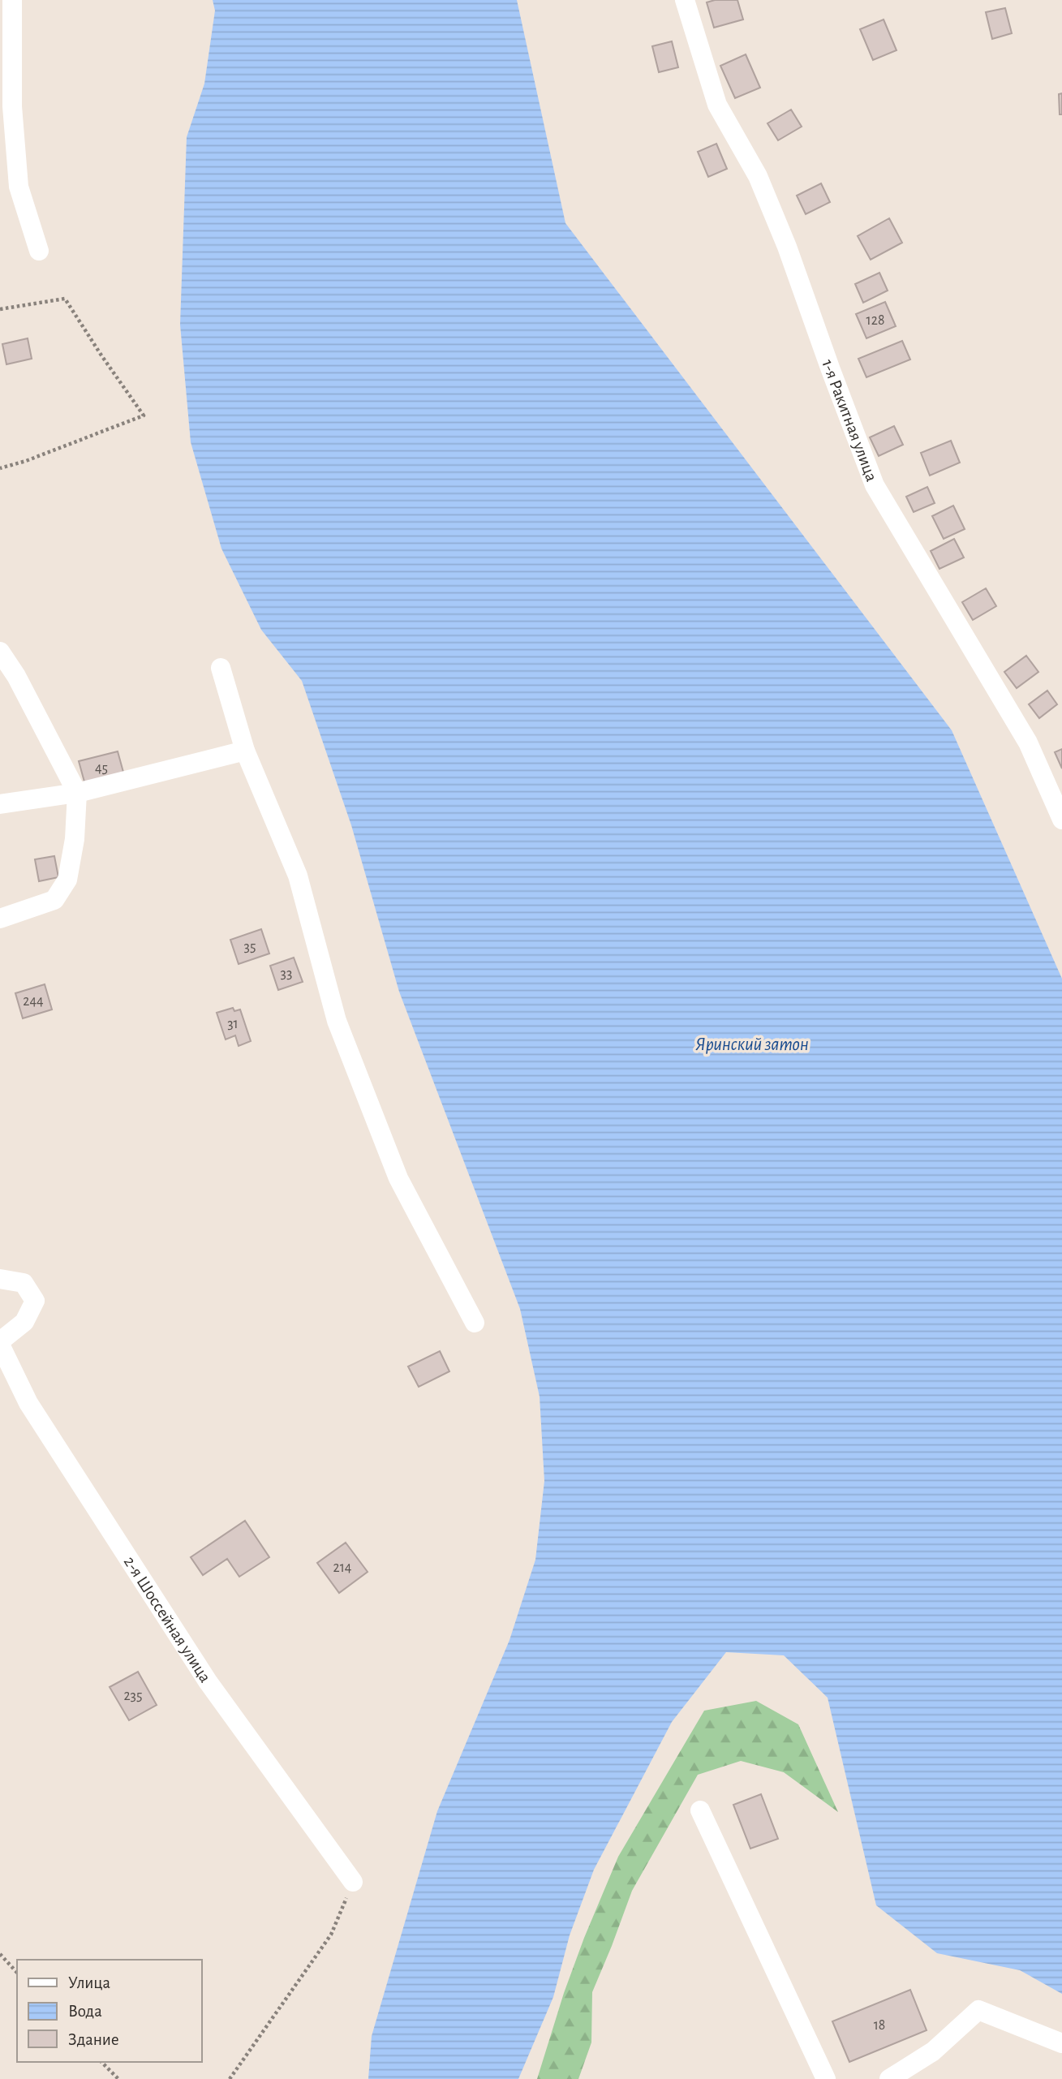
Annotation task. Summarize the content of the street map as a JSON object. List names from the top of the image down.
{
  "streets": {
    "street": ["1-я Ракитная улица", "2-я Шоссейная улица"]
  },
  "water": ["Яринский затон"],
  "house_numbers": [
    "128",
    "45",
    "35",
    "33",
    "244",
    "31",
    "214",
    "235",
    "18"
  ],
  "legend": ["Улица", "Вода", "Здание"]
}
